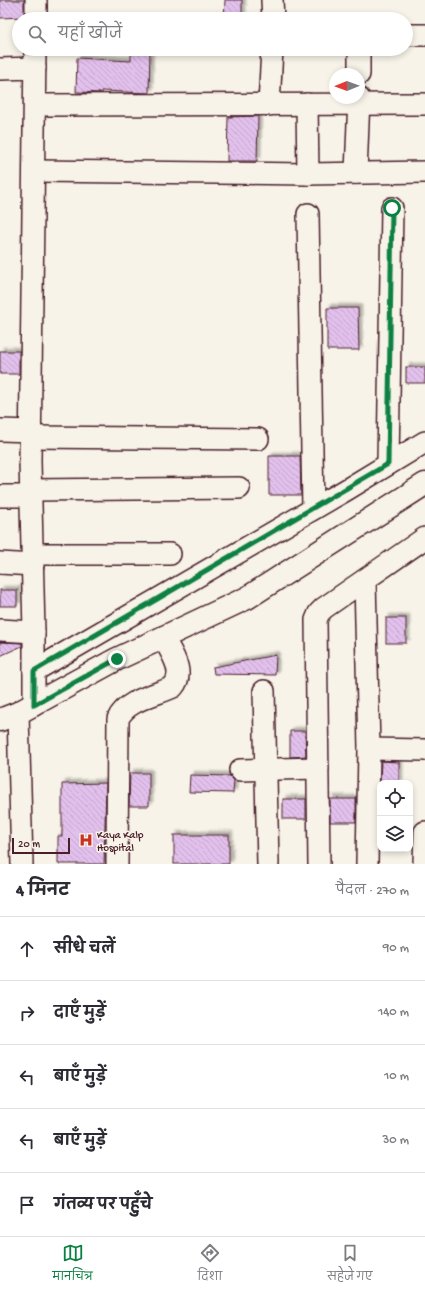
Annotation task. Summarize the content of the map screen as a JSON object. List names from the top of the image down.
{
  "places": {
    "hospital": ["Kaya Kalp Hospital"]
  },
  "scale_bar": "20 m",
  "north": "left",
  "page": {
    "search": "यहाँ खोजें",
    "scale": "20 m",
    "heading": ["4 मिनट", "पैदल · 270 m"],
    "list": [
      ["सीधे चलें", "90 m"],
      ["दाएँ मुड़ें", "140 m"],
      ["बाएँ मुड़ें", "10 m"],
      ["बाएँ मुड़ें", "30 m"],
      "गंतव्य पर पहुँचे"
    ],
    "nav": ["मानचित्र", "दिशा", "सहेजे गए"]
  }
}
